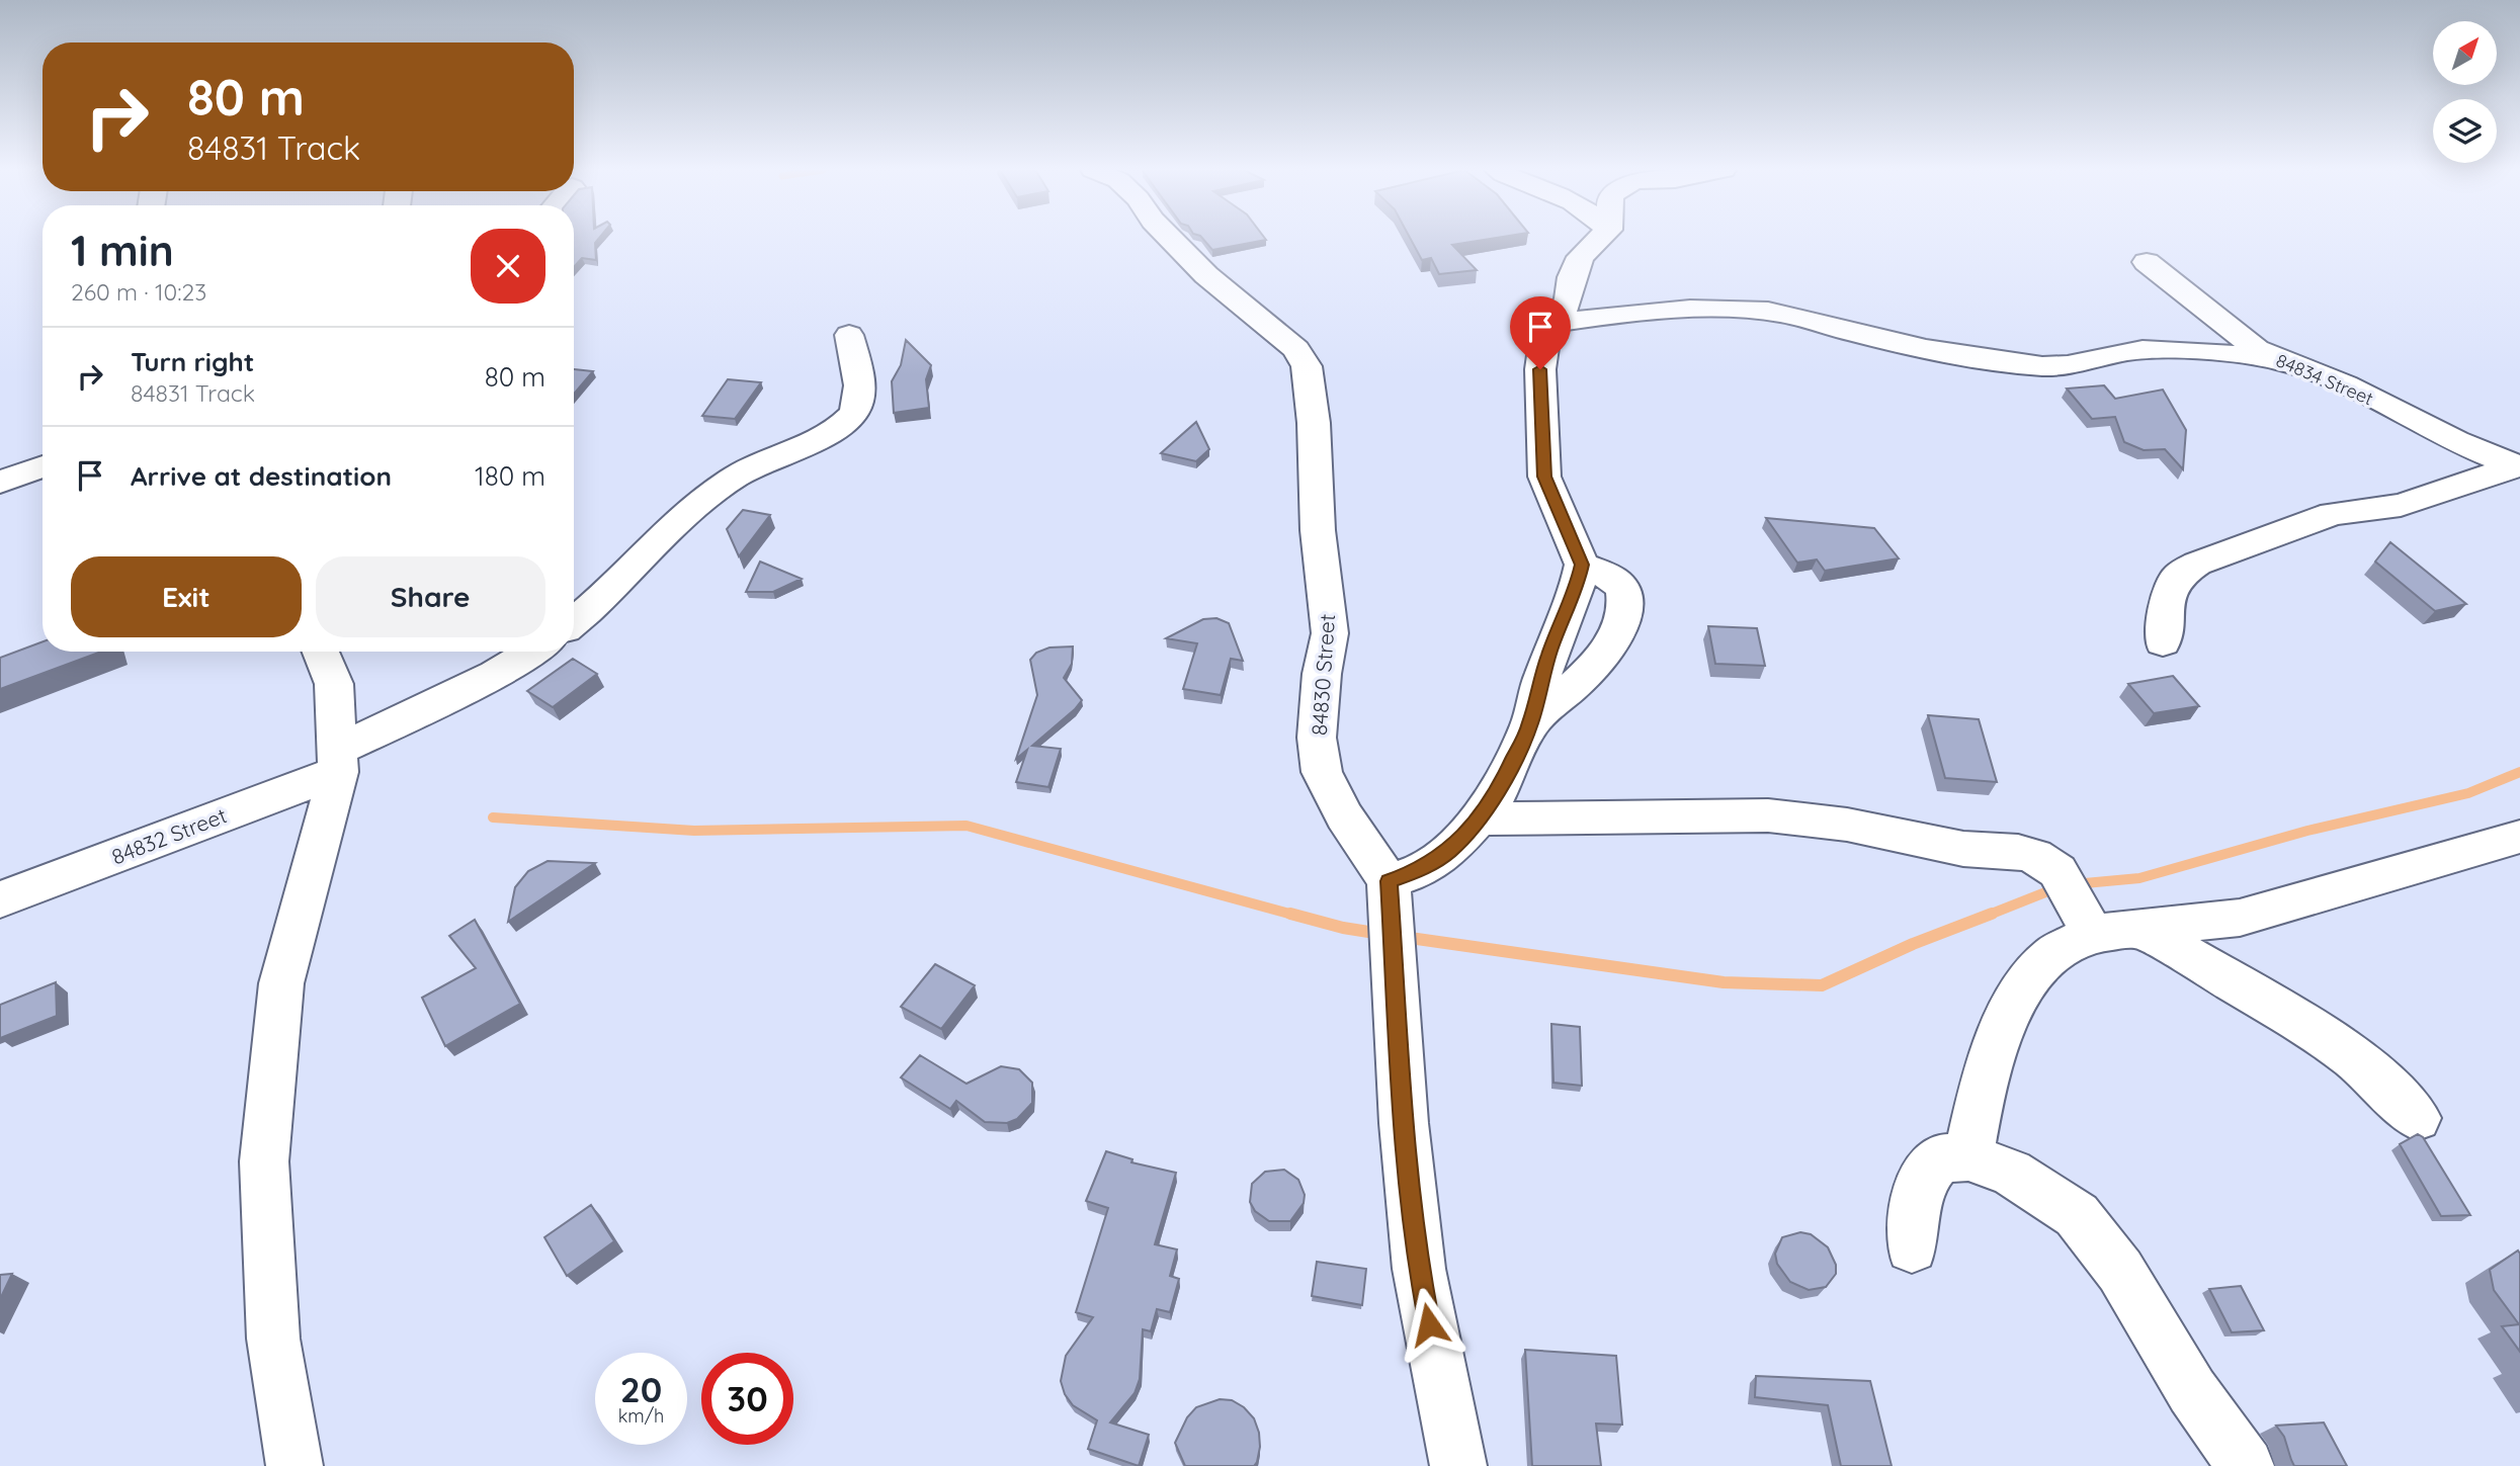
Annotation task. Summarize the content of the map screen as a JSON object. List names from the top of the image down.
{
  "streets": {
    "street": ["84834 Street", "84830 Street", "84832 Street"]
  },
  "north": "top right",
  "page": {
    "turn": ["80 m", "84831 Track"],
    "heading": ["1 min", "260 m · 10:23"],
    "list": [
      {
        "name": "Turn right",
        "note": "84831 Track",
        "value": "80 m"
      },
      {
        "name": "Arrive at destination",
        "value": "180 m"
      }
    ],
    "buttons": ["Exit", "Share"],
    "speed": "20 km/h",
    "limit": "30"
  }
}
